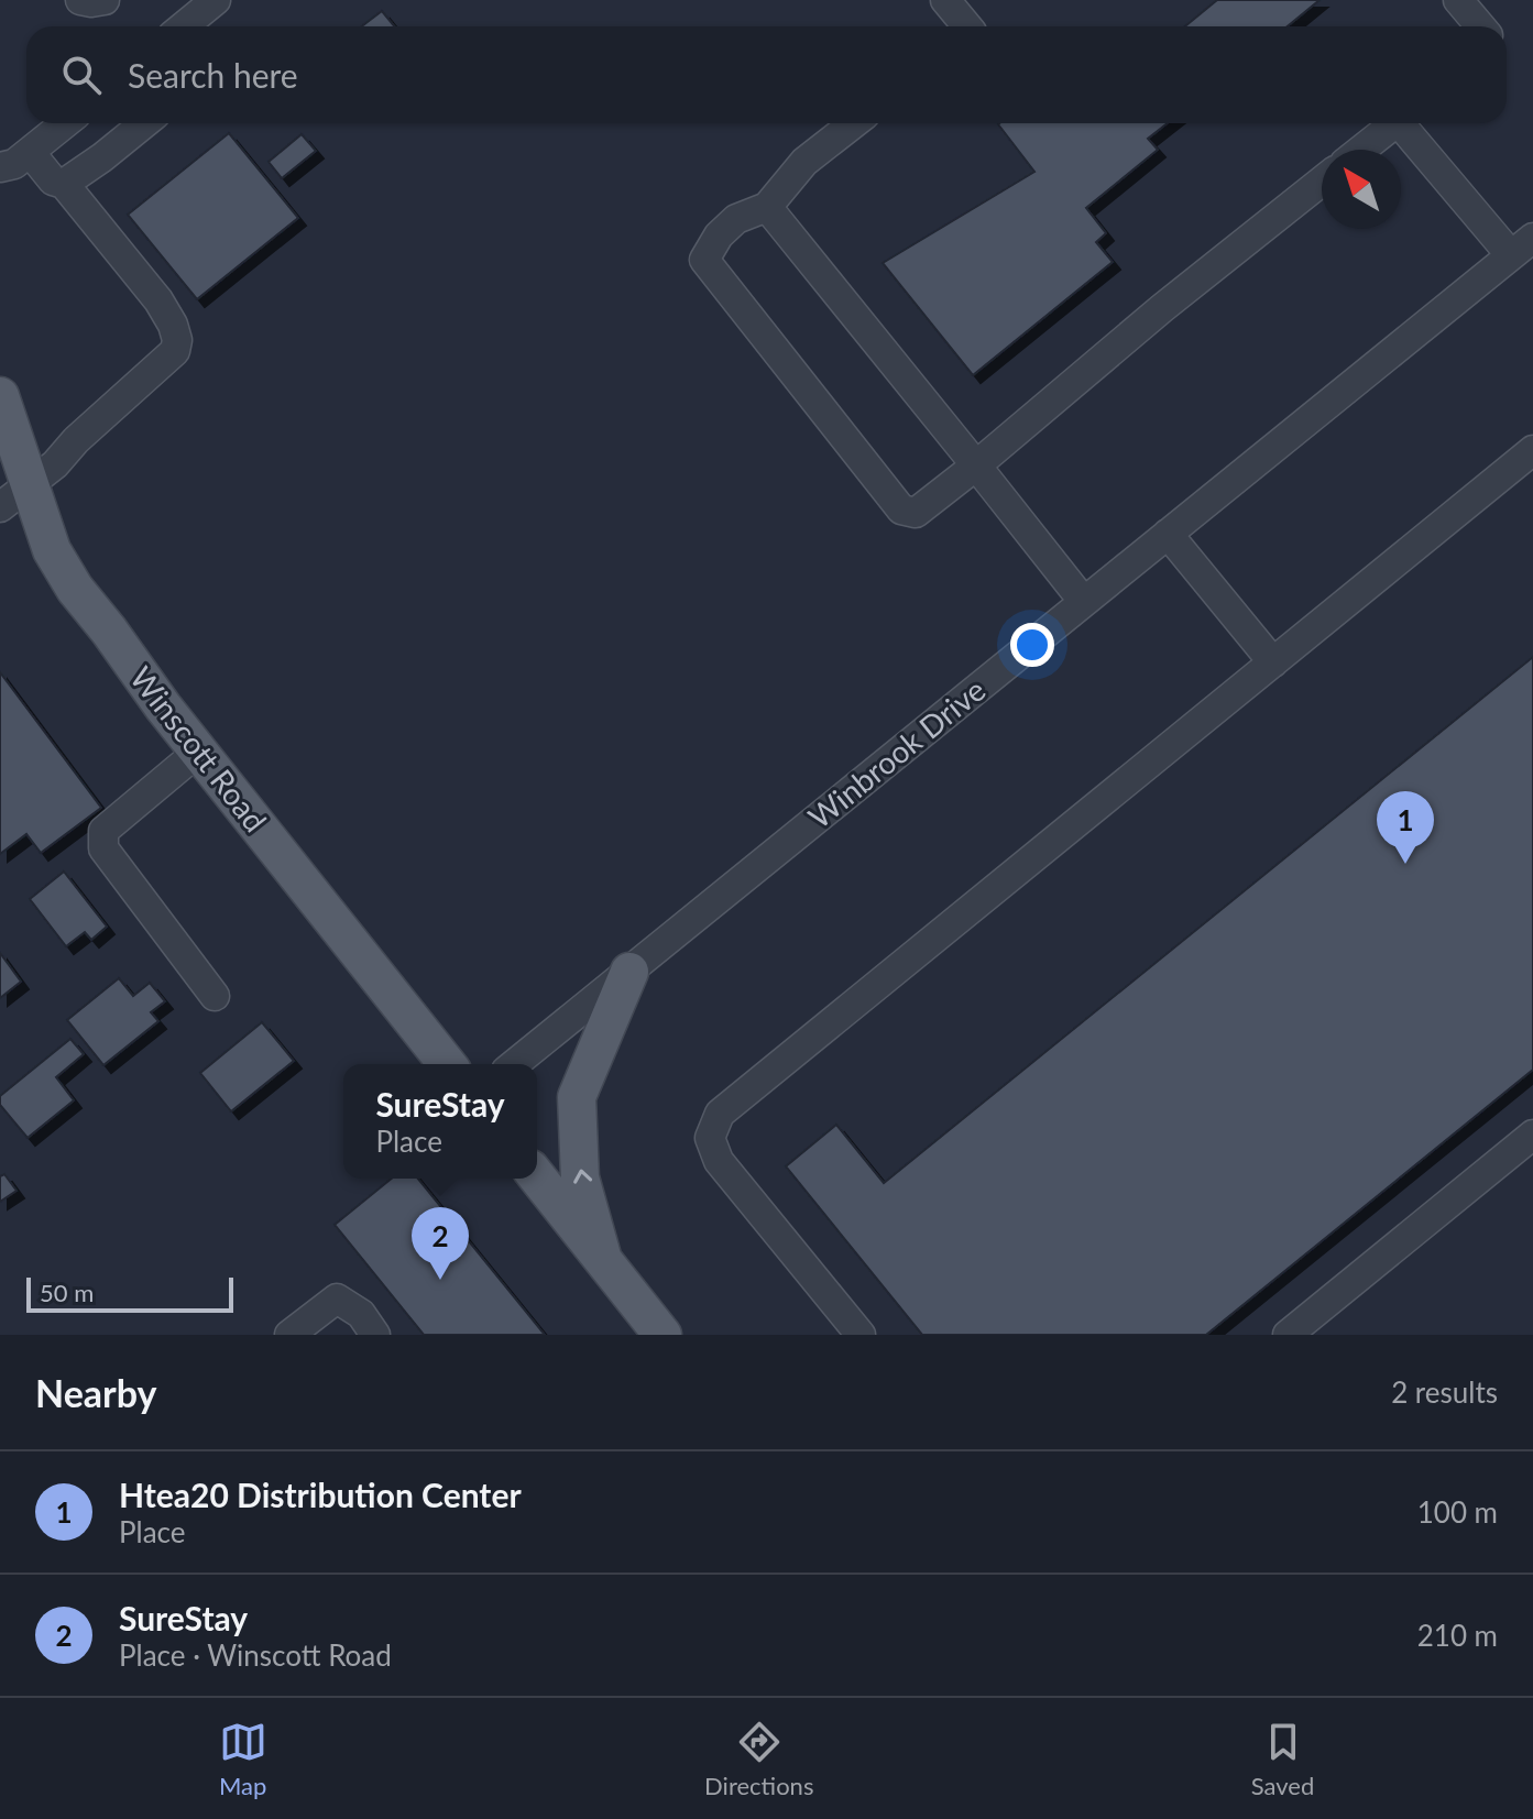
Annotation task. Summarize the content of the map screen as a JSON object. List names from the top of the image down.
{
  "streets": {
    "main road": ["Winscott Road"],
    "street": ["Winbrook Drive"]
  },
  "scale_bar": "50 m",
  "north": "top left",
  "page": {
    "search": "Search here",
    "pins": ["1", "2"],
    "popup": ["SureStay", "Place"],
    "scale": "50 m",
    "heading": ["Nearby", "2 results"],
    "list": [
      {
        "mark": "1",
        "name": "Htea20 Distribution Center",
        "note": "Place",
        "value": "100 m"
      },
      {
        "mark": "2",
        "name": "SureStay",
        "note": "Place · Winscott Road",
        "value": "210 m"
      }
    ],
    "nav": ["Map", "Directions", "Saved"]
  }
}
